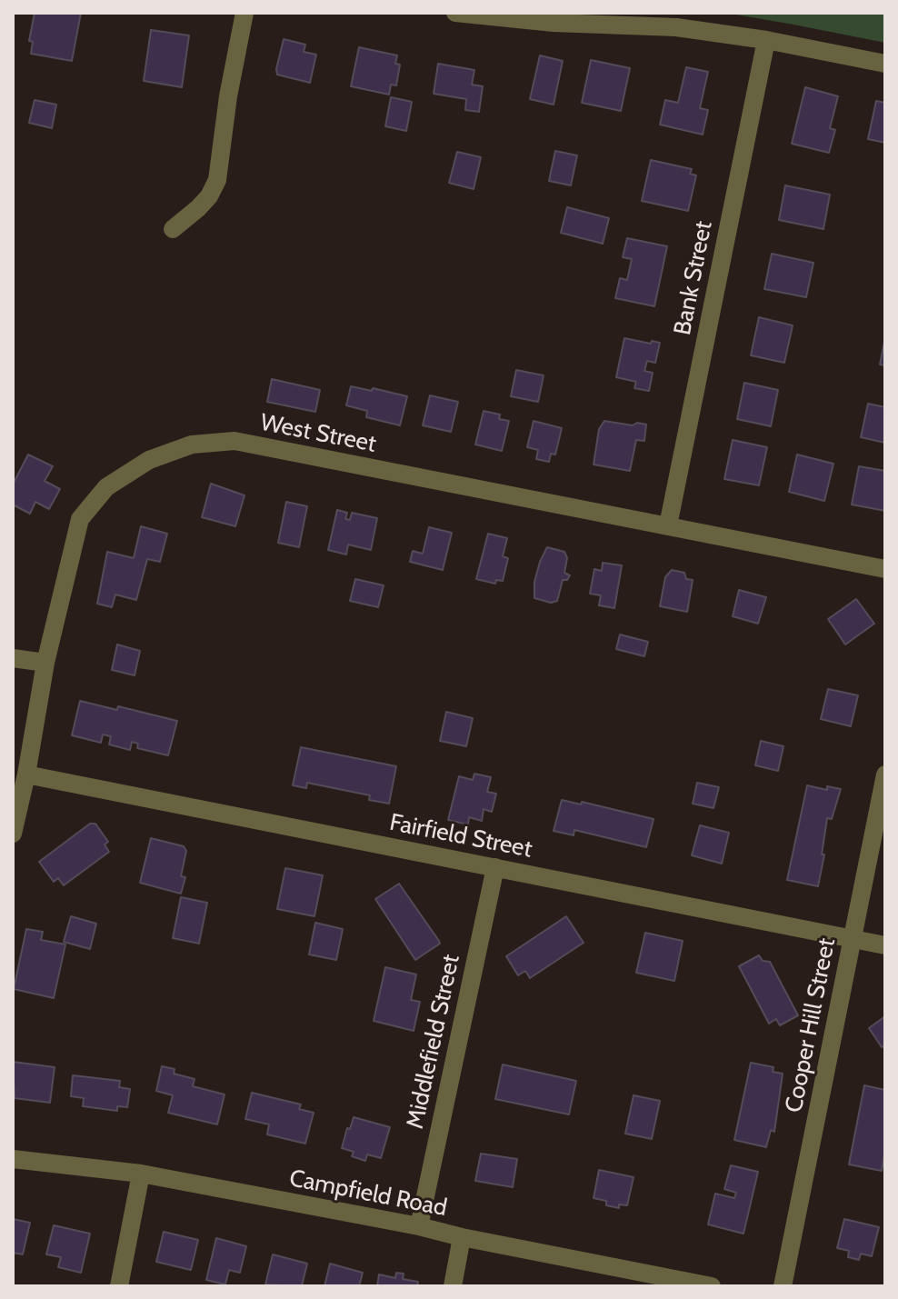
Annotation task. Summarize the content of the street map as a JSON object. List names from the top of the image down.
{
  "streets": {
    "street": [
      "Bank Street",
      "West Street",
      "Fairfield Street",
      "Cooper Hill Street",
      "Middlefield Street",
      "Campfield Road"
    ]
  },
  "crossings": [
    ["Bank Street", "West Street"],
    ["West Street", "Fairfield Street"],
    ["Fairfield Street", "Cooper Hill Street"],
    ["Fairfield Street", "Middlefield Street"],
    ["Middlefield Street", "Campfield Road"]
  ]
}
